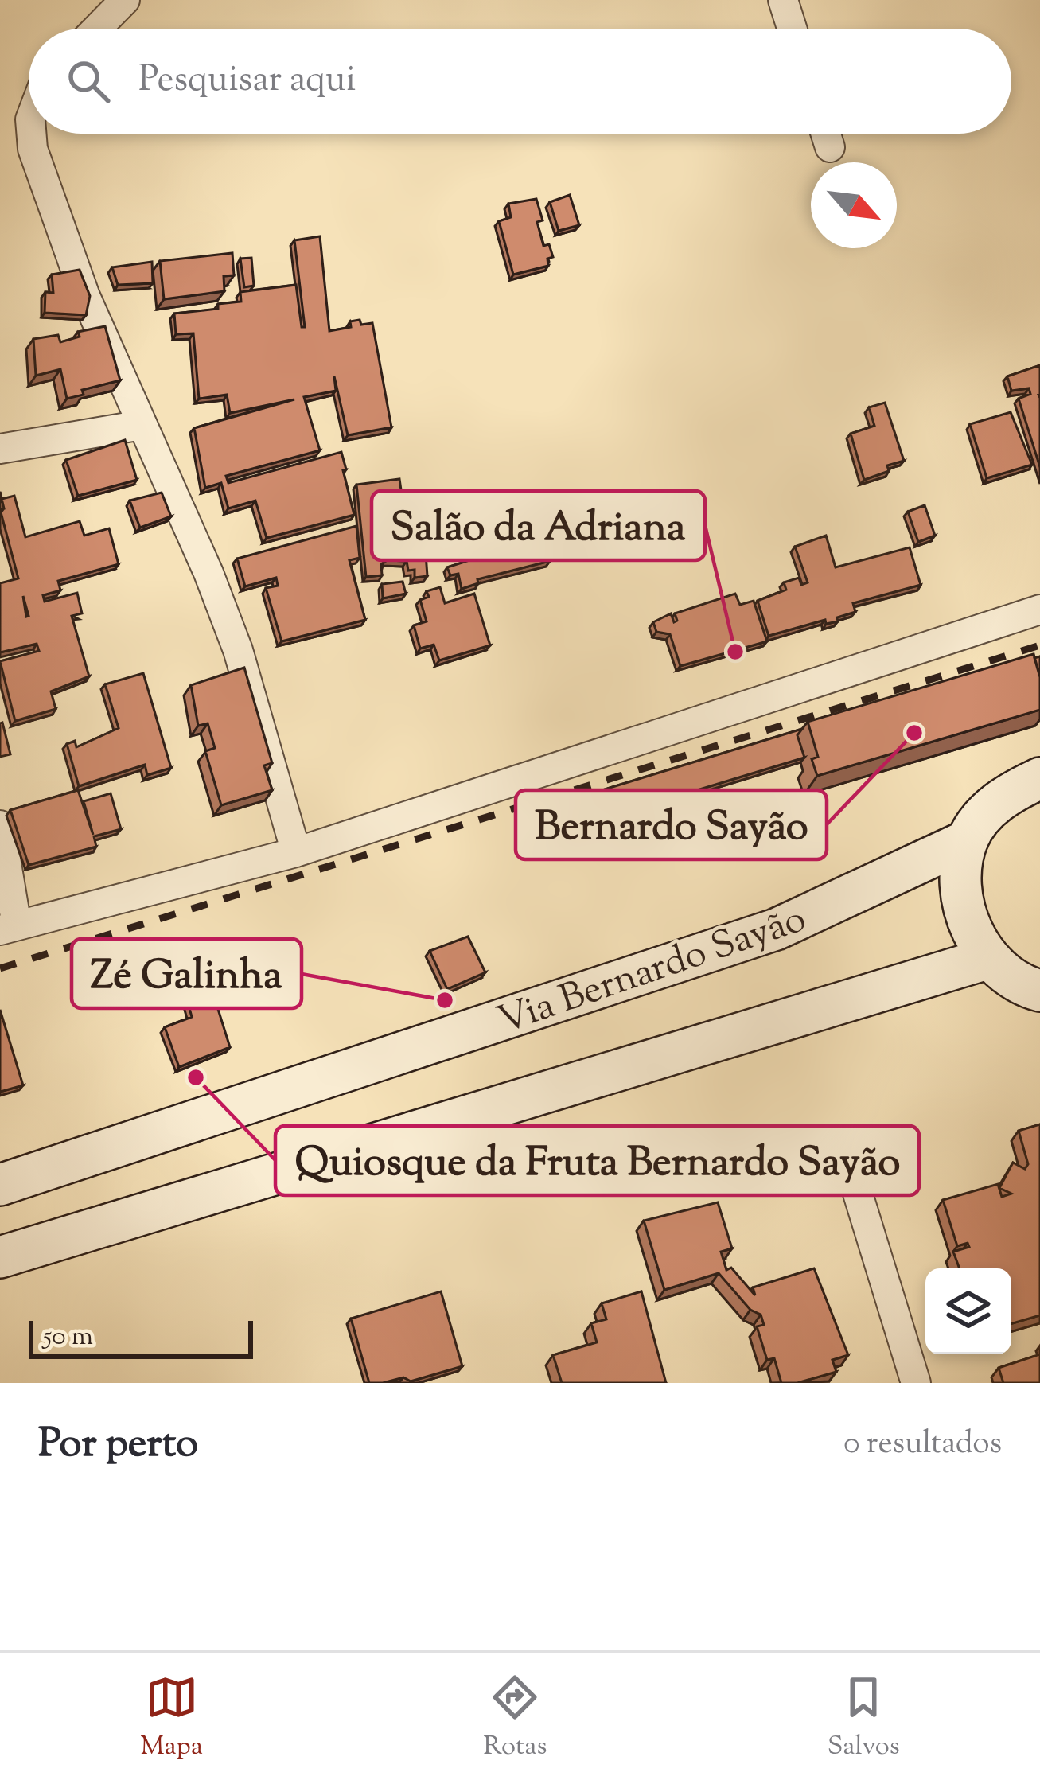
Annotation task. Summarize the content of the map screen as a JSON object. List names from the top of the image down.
{
  "streets": {
    "main road": ["Via Bernardo Sayão"]
  },
  "places": [
    "Salão da Adriana",
    "Bernardo Sayão",
    "Zé Galinha",
    "Quiosque da Fruta Bernardo Sayão"
  ],
  "scale_bar": "50 m",
  "north": "bottom right",
  "page": {
    "search": "Pesquisar aqui",
    "scale": "50 m",
    "heading": ["Por perto", "0 resultados"],
    "nav": ["Mapa", "Rotas", "Salvos"]
  }
}
